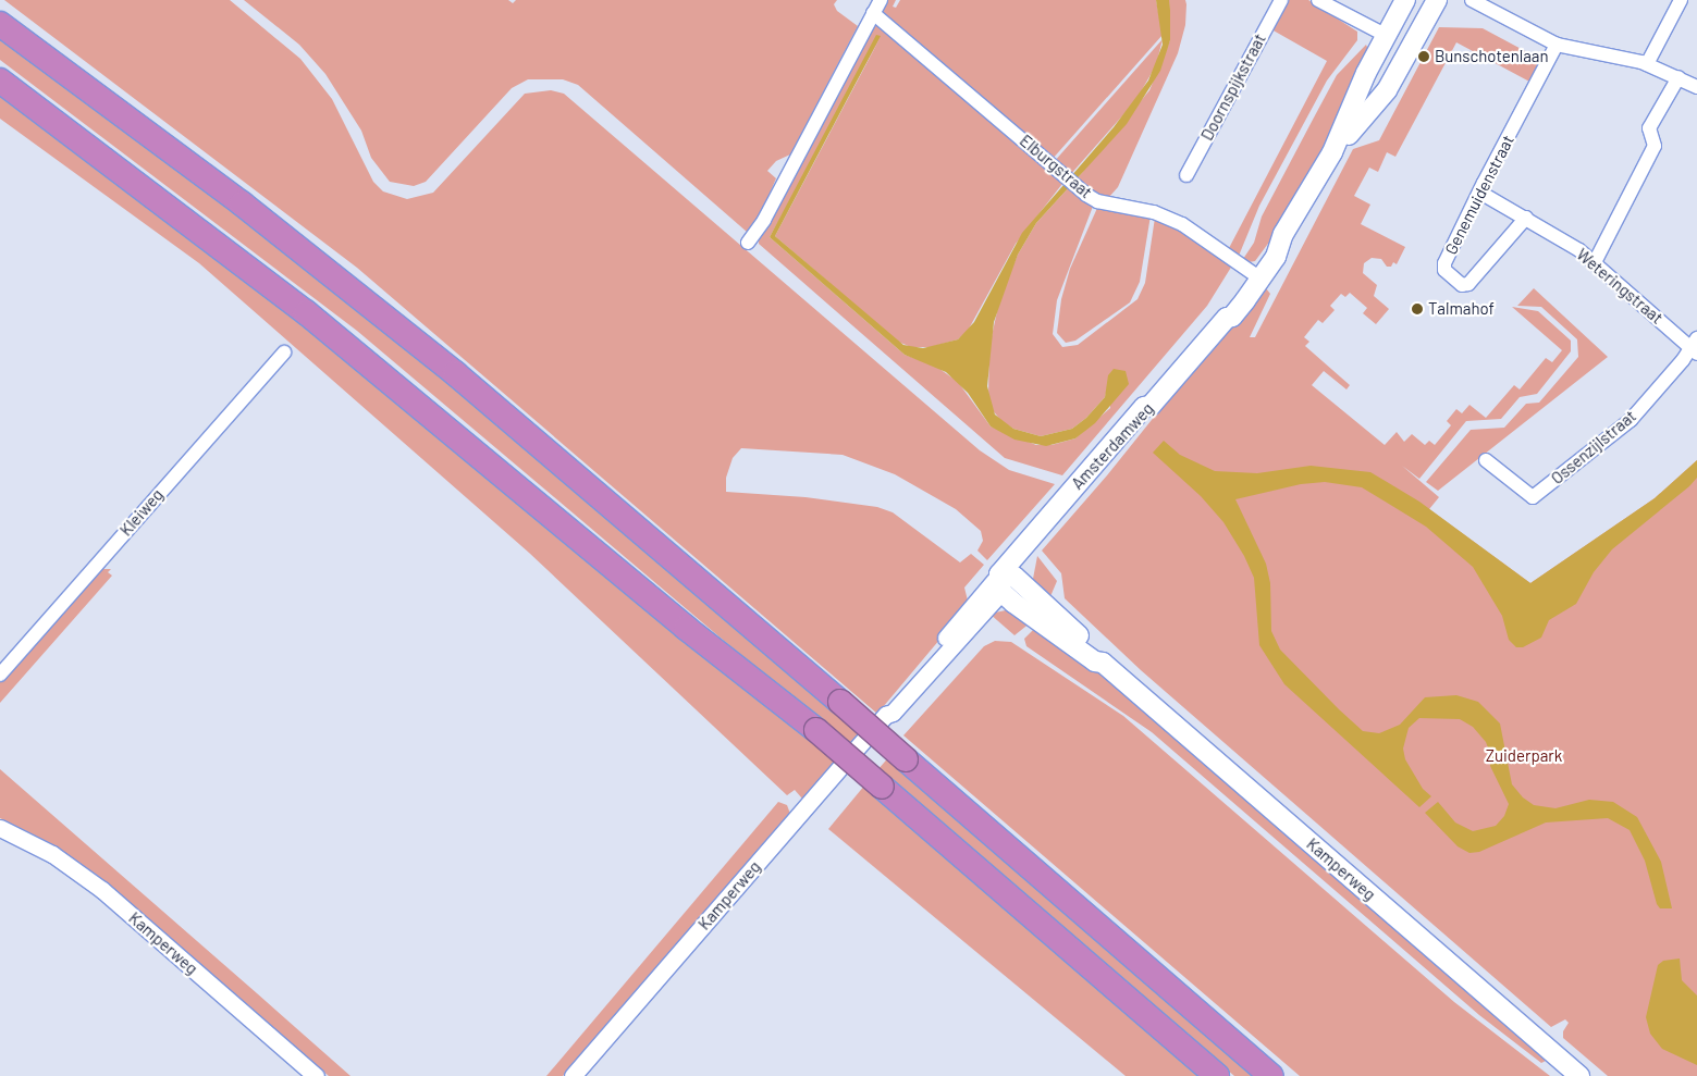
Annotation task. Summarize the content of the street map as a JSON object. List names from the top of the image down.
{
  "streets": {
    "main road": ["Amsterdamweg", "Kamperweg"],
    "street": [
      "Doornspijkstraat",
      "Elburgstraat",
      "Genemuidenstraat",
      "Weteringstraat",
      "Ossenzijlstraat",
      "Kleiweg"
    ]
  },
  "crossings": [
    ["Elburgstraat", "Amsterdamweg"],
    ["Genemuidenstraat", "Weteringstraat"],
    ["Weteringstraat", "Ossenzijlstraat"],
    ["Amsterdamweg", "Kamperweg"]
  ],
  "parks": ["Zuiderpark"],
  "places": ["Bunschotenlaan", "Talmahof"]
}
